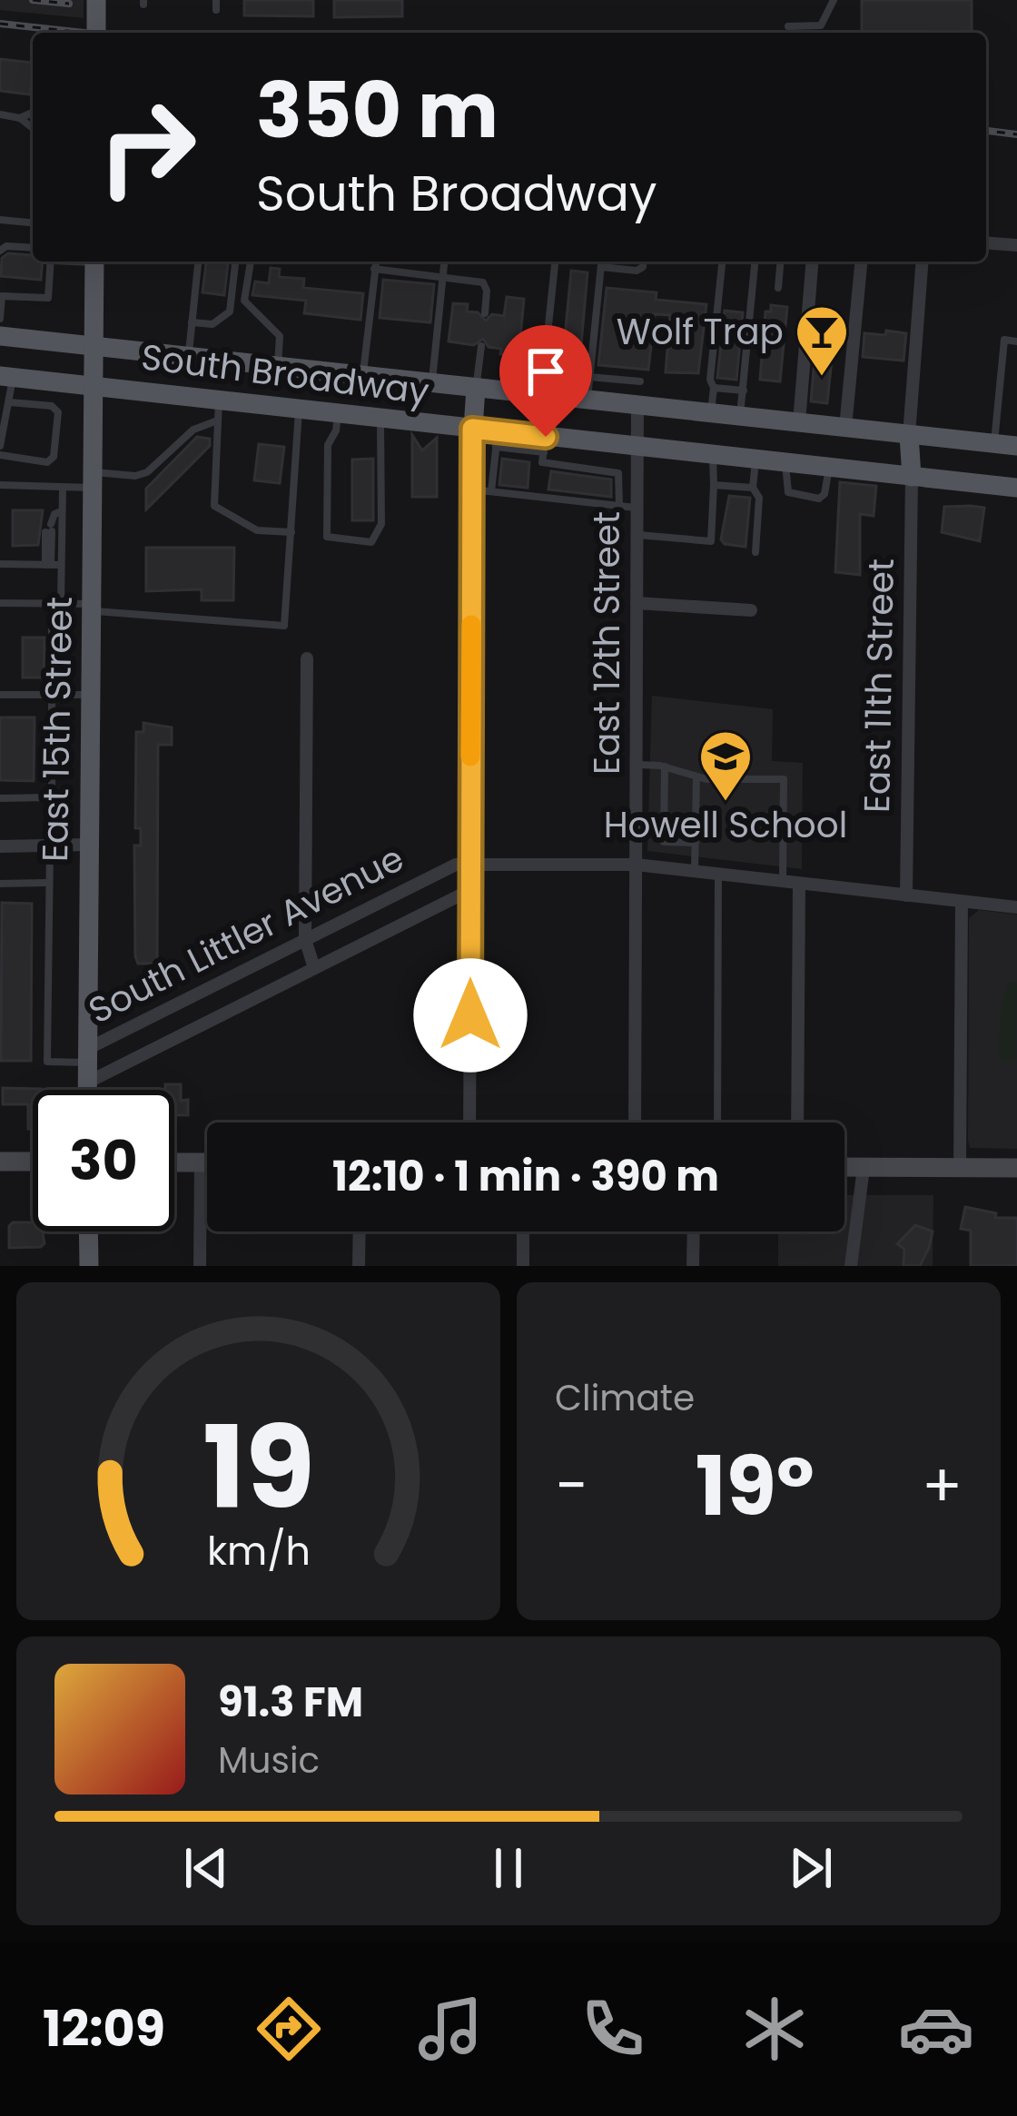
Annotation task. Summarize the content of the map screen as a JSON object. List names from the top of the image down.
{
  "streets": {
    "main road": ["South Broadway", "East 15th Street"],
    "street": ["East 12th Street", "East 11th Street", "South Littler Avenue"]
  },
  "crossings": [
    ["South Broadway", "East 12th Street"],
    ["South Broadway", "East 11th Street"],
    ["South Broadway", "East 15th Street"],
    ["East 12th Street", "South Littler Avenue"],
    ["East 11th Street", "South Littler Avenue"],
    ["East 15th Street", "South Littler Avenue"]
  ],
  "places": {
    "bar": ["Wolf Trap"],
    "school or university": ["Howell School"]
  },
  "page": {
    "turn": ["350 m", "South Broadway"],
    "limit": "30",
    "trip": "12:10 · 1 min · 390 m",
    "tile": "Climate",
    "heat": ["−", "19°", "+"],
    "song": ["91.3 FM", "Music"],
    "tabs": "12:09",
    "gauge": ["19", "km/h"]
  }
}
